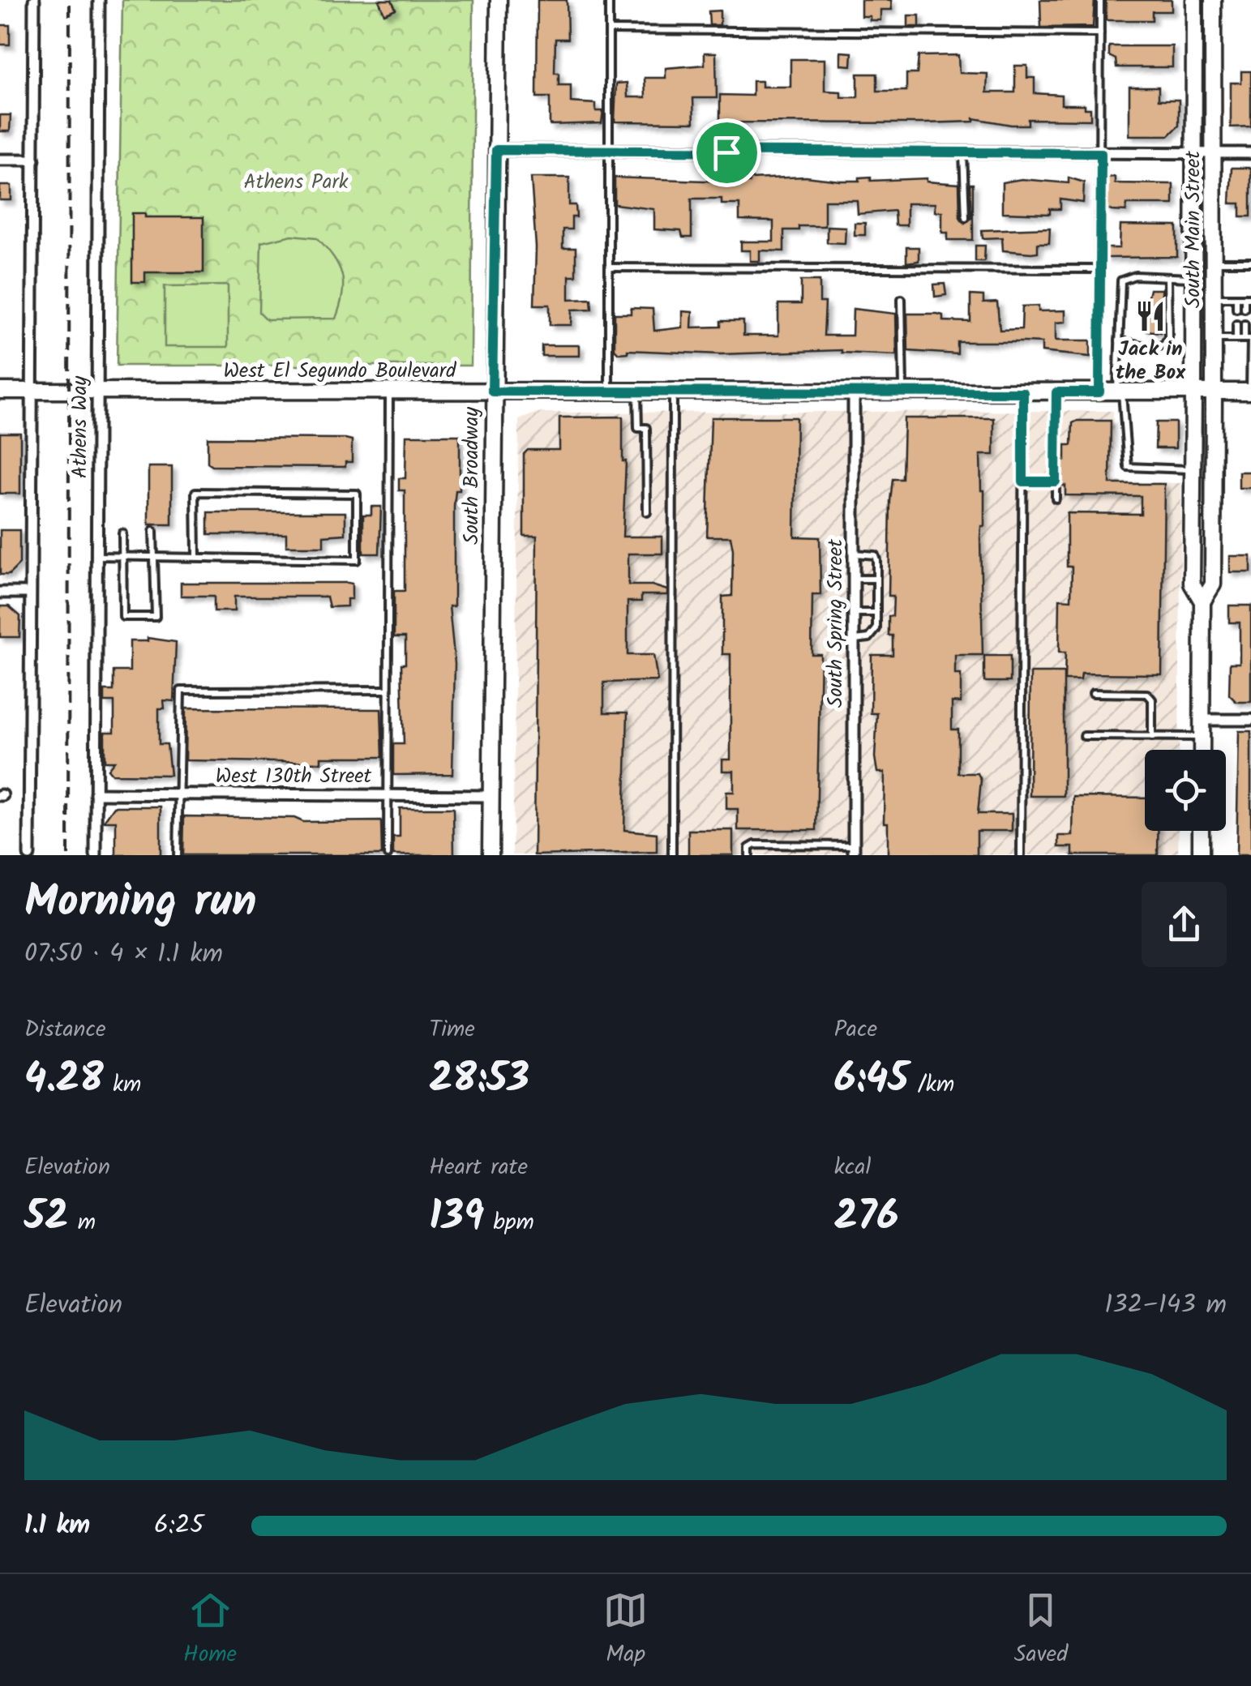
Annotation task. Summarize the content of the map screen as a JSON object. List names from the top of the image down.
{
  "streets": {
    "main road": ["South Main Street", "West El Segundo Boulevard", "South Broadway"],
    "street": ["Athens Way", "South Spring Street", "West 130th Street"]
  },
  "crossings": [
    ["South Main Street", "West El Segundo Boulevard"],
    ["West El Segundo Boulevard", "Athens Way"],
    ["West El Segundo Boulevard", "South Broadway"],
    ["West El Segundo Boulevard", "South Spring Street"],
    ["Athens Way", "West 130th Street"],
    ["South Broadway", "West 130th Street"]
  ],
  "parks": ["Athens Park"],
  "places": {
    "restaurant": ["Jack in the Box"]
  },
  "page": {
    "heading": ["Morning run", "07:50 · 4 × 1.1 km"],
    "stats": [
      ["Distance", "4.28 km"],
      ["Time", "28:53"],
      ["Pace", "6:45 /km"],
      ["Elevation", "52 m"],
      ["Heart rate", "139 bpm"],
      ["kcal", "276"]
    ],
    "chart": ["Elevation", "132–143 m"],
    "list": [
      {
        "name": "1.1 km",
        "note": "6:25"
      }
    ],
    "tabs": ["Home", "Map", "Saved"]
  }
}
